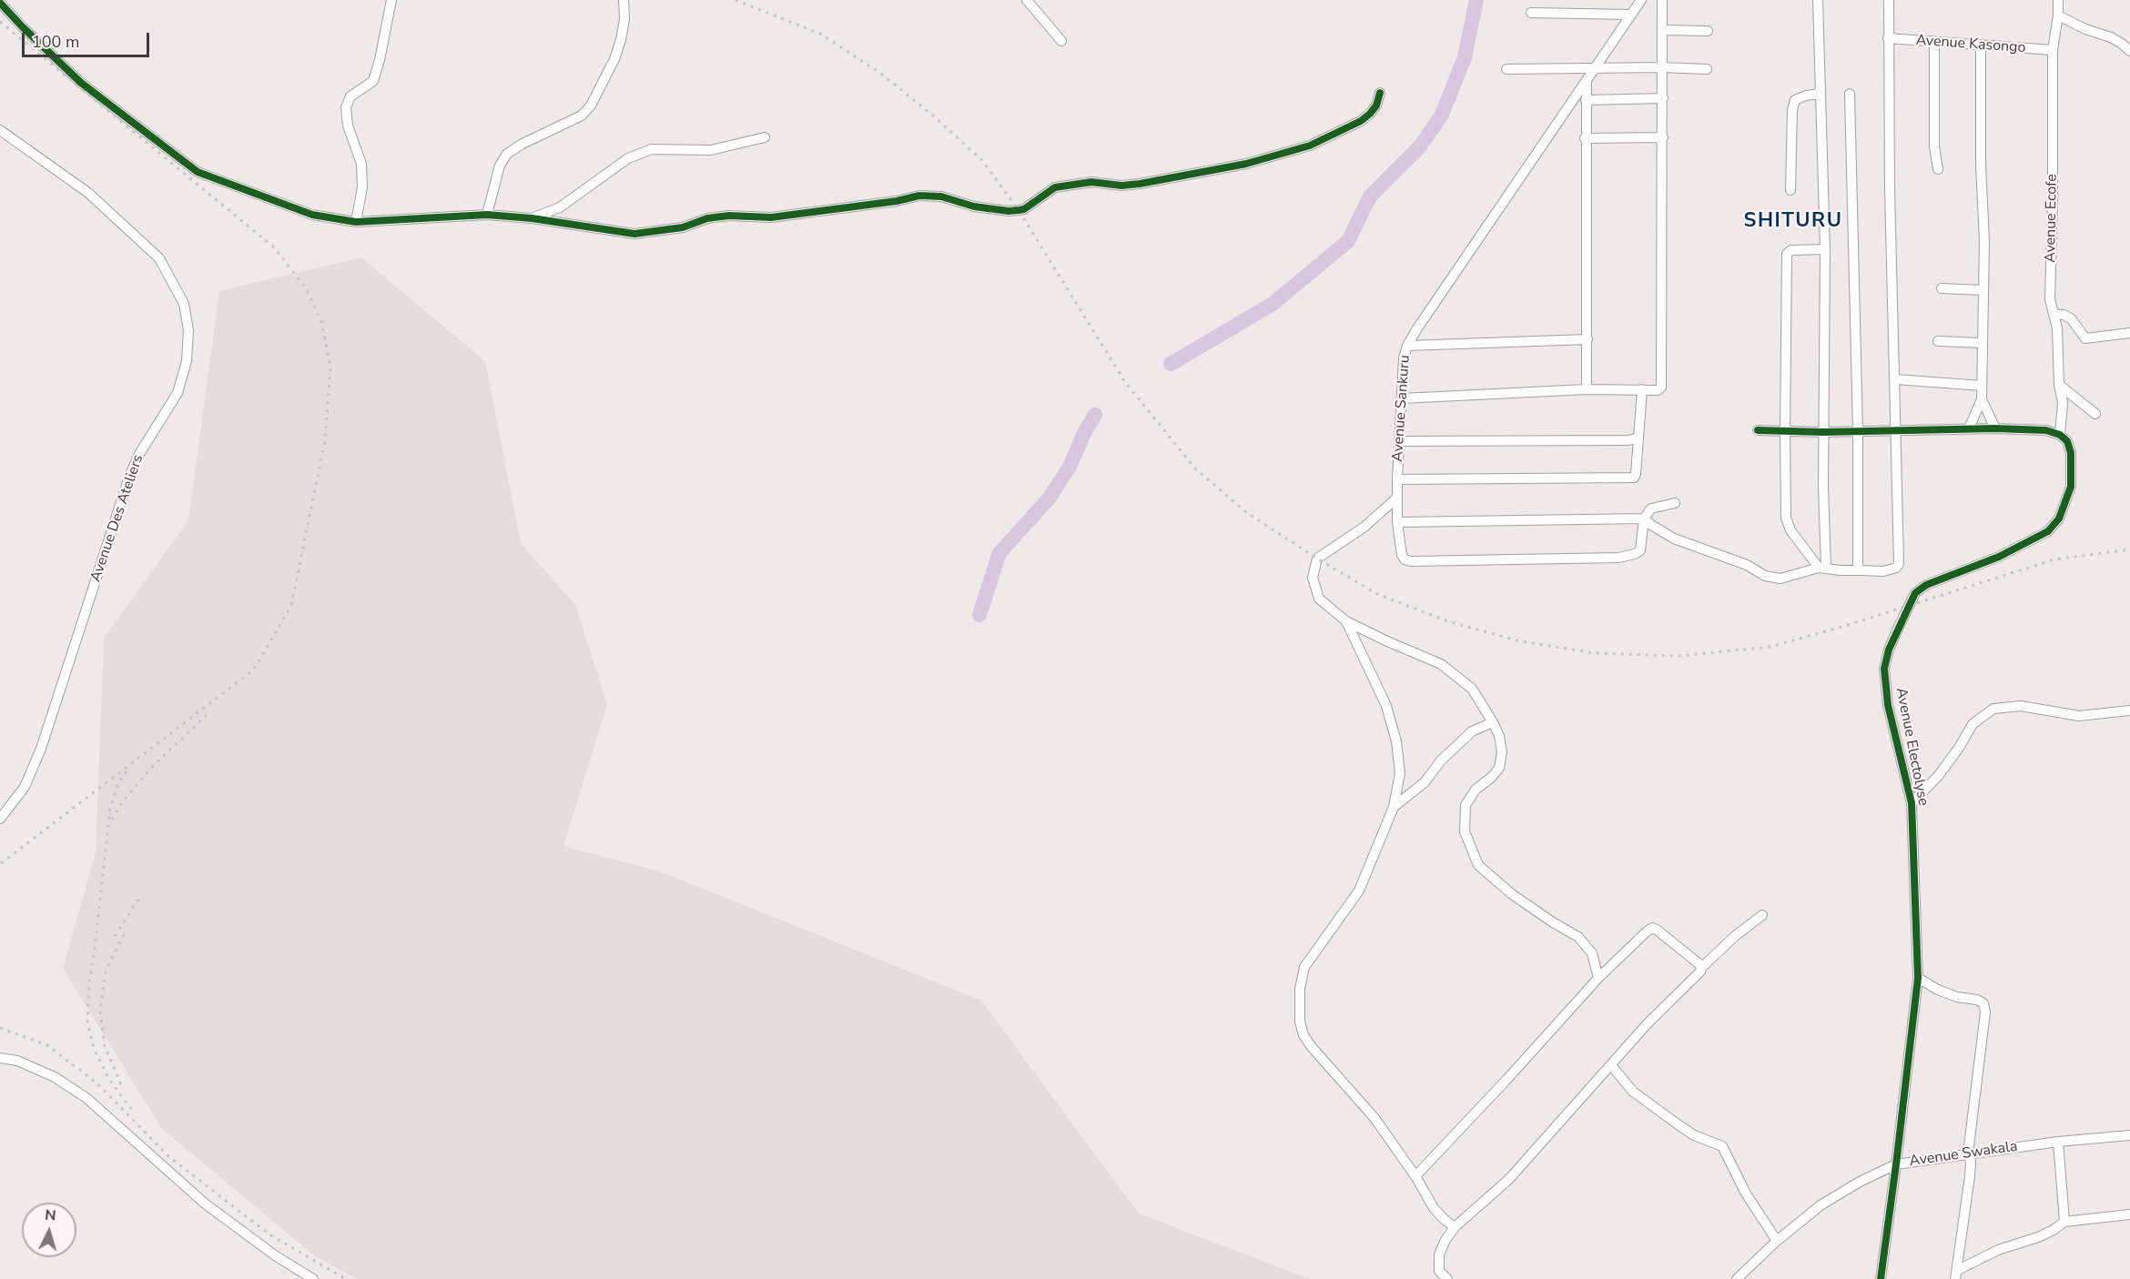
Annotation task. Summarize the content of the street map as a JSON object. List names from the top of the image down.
{
  "streets": {
    "street": [
      "Avenue Kasongo",
      "Avenue Ecofe",
      "Avenue Sankuru",
      "Avenue Des Ateliers",
      "Avenue Electolyse",
      "Avenue Swakala"
    ]
  },
  "crossings": [
    ["Avenue Kasongo", "Avenue Ecofe"],
    ["Avenue Ecofe", "Avenue Electolyse"],
    ["Avenue Electolyse", "Avenue Swakala"]
  ],
  "districts": ["SHITURU"],
  "scale_bar": "100 m",
  "north": "top"
}
